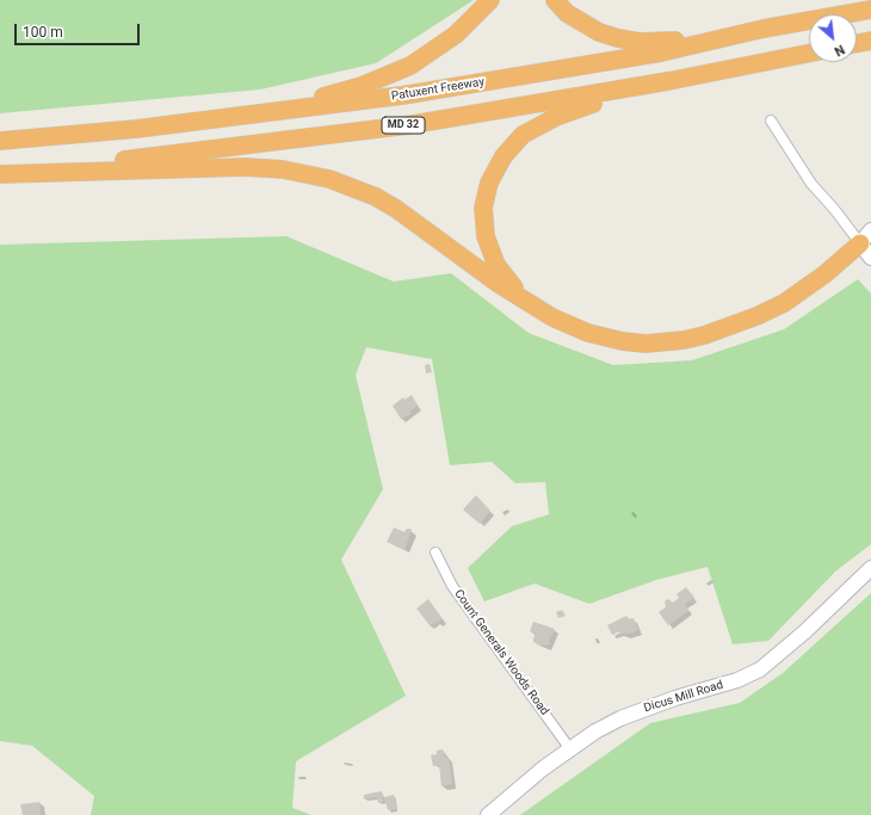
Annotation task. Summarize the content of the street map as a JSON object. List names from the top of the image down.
{
  "streets": {
    "highway": ["Patuxent Freeway", "MD 32"],
    "street": ["Count Generals Woods Road", "Dicus Mill Road"]
  },
  "crossings": [
    ["Count Generals Woods Road", "Dicus Mill Road"]
  ],
  "scale_bar": "100 m",
  "north": "bottom right"
}
